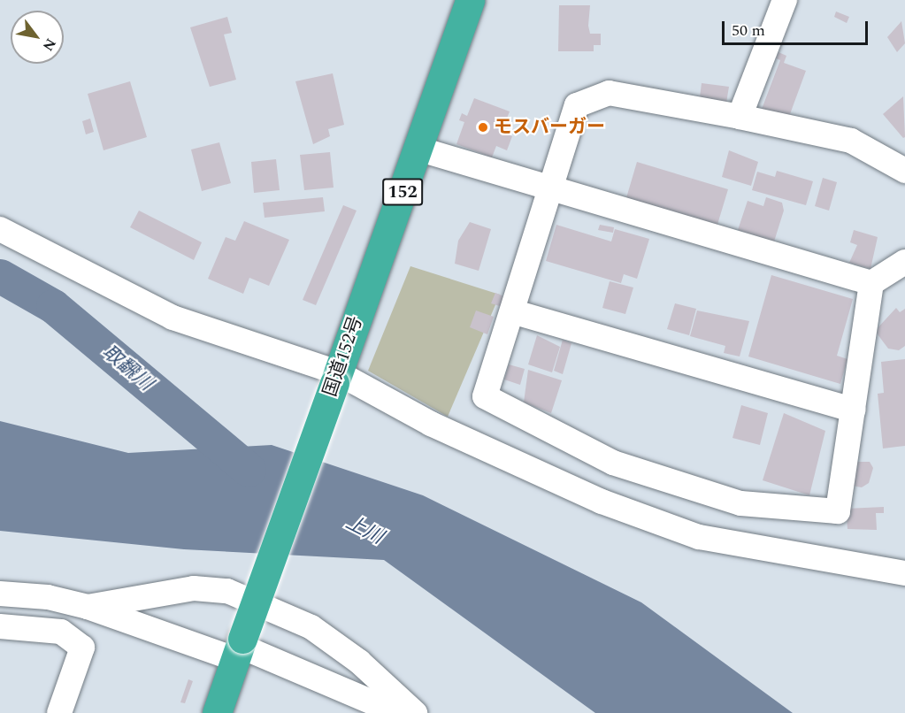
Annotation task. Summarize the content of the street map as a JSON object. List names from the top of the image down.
{
  "streets": {
    "highway": ["152", "国道152号"]
  },
  "water": ["取飜川", "上川"],
  "places": ["モスバーガー"],
  "scale_bar": "50 m",
  "north": "bottom right"
}
